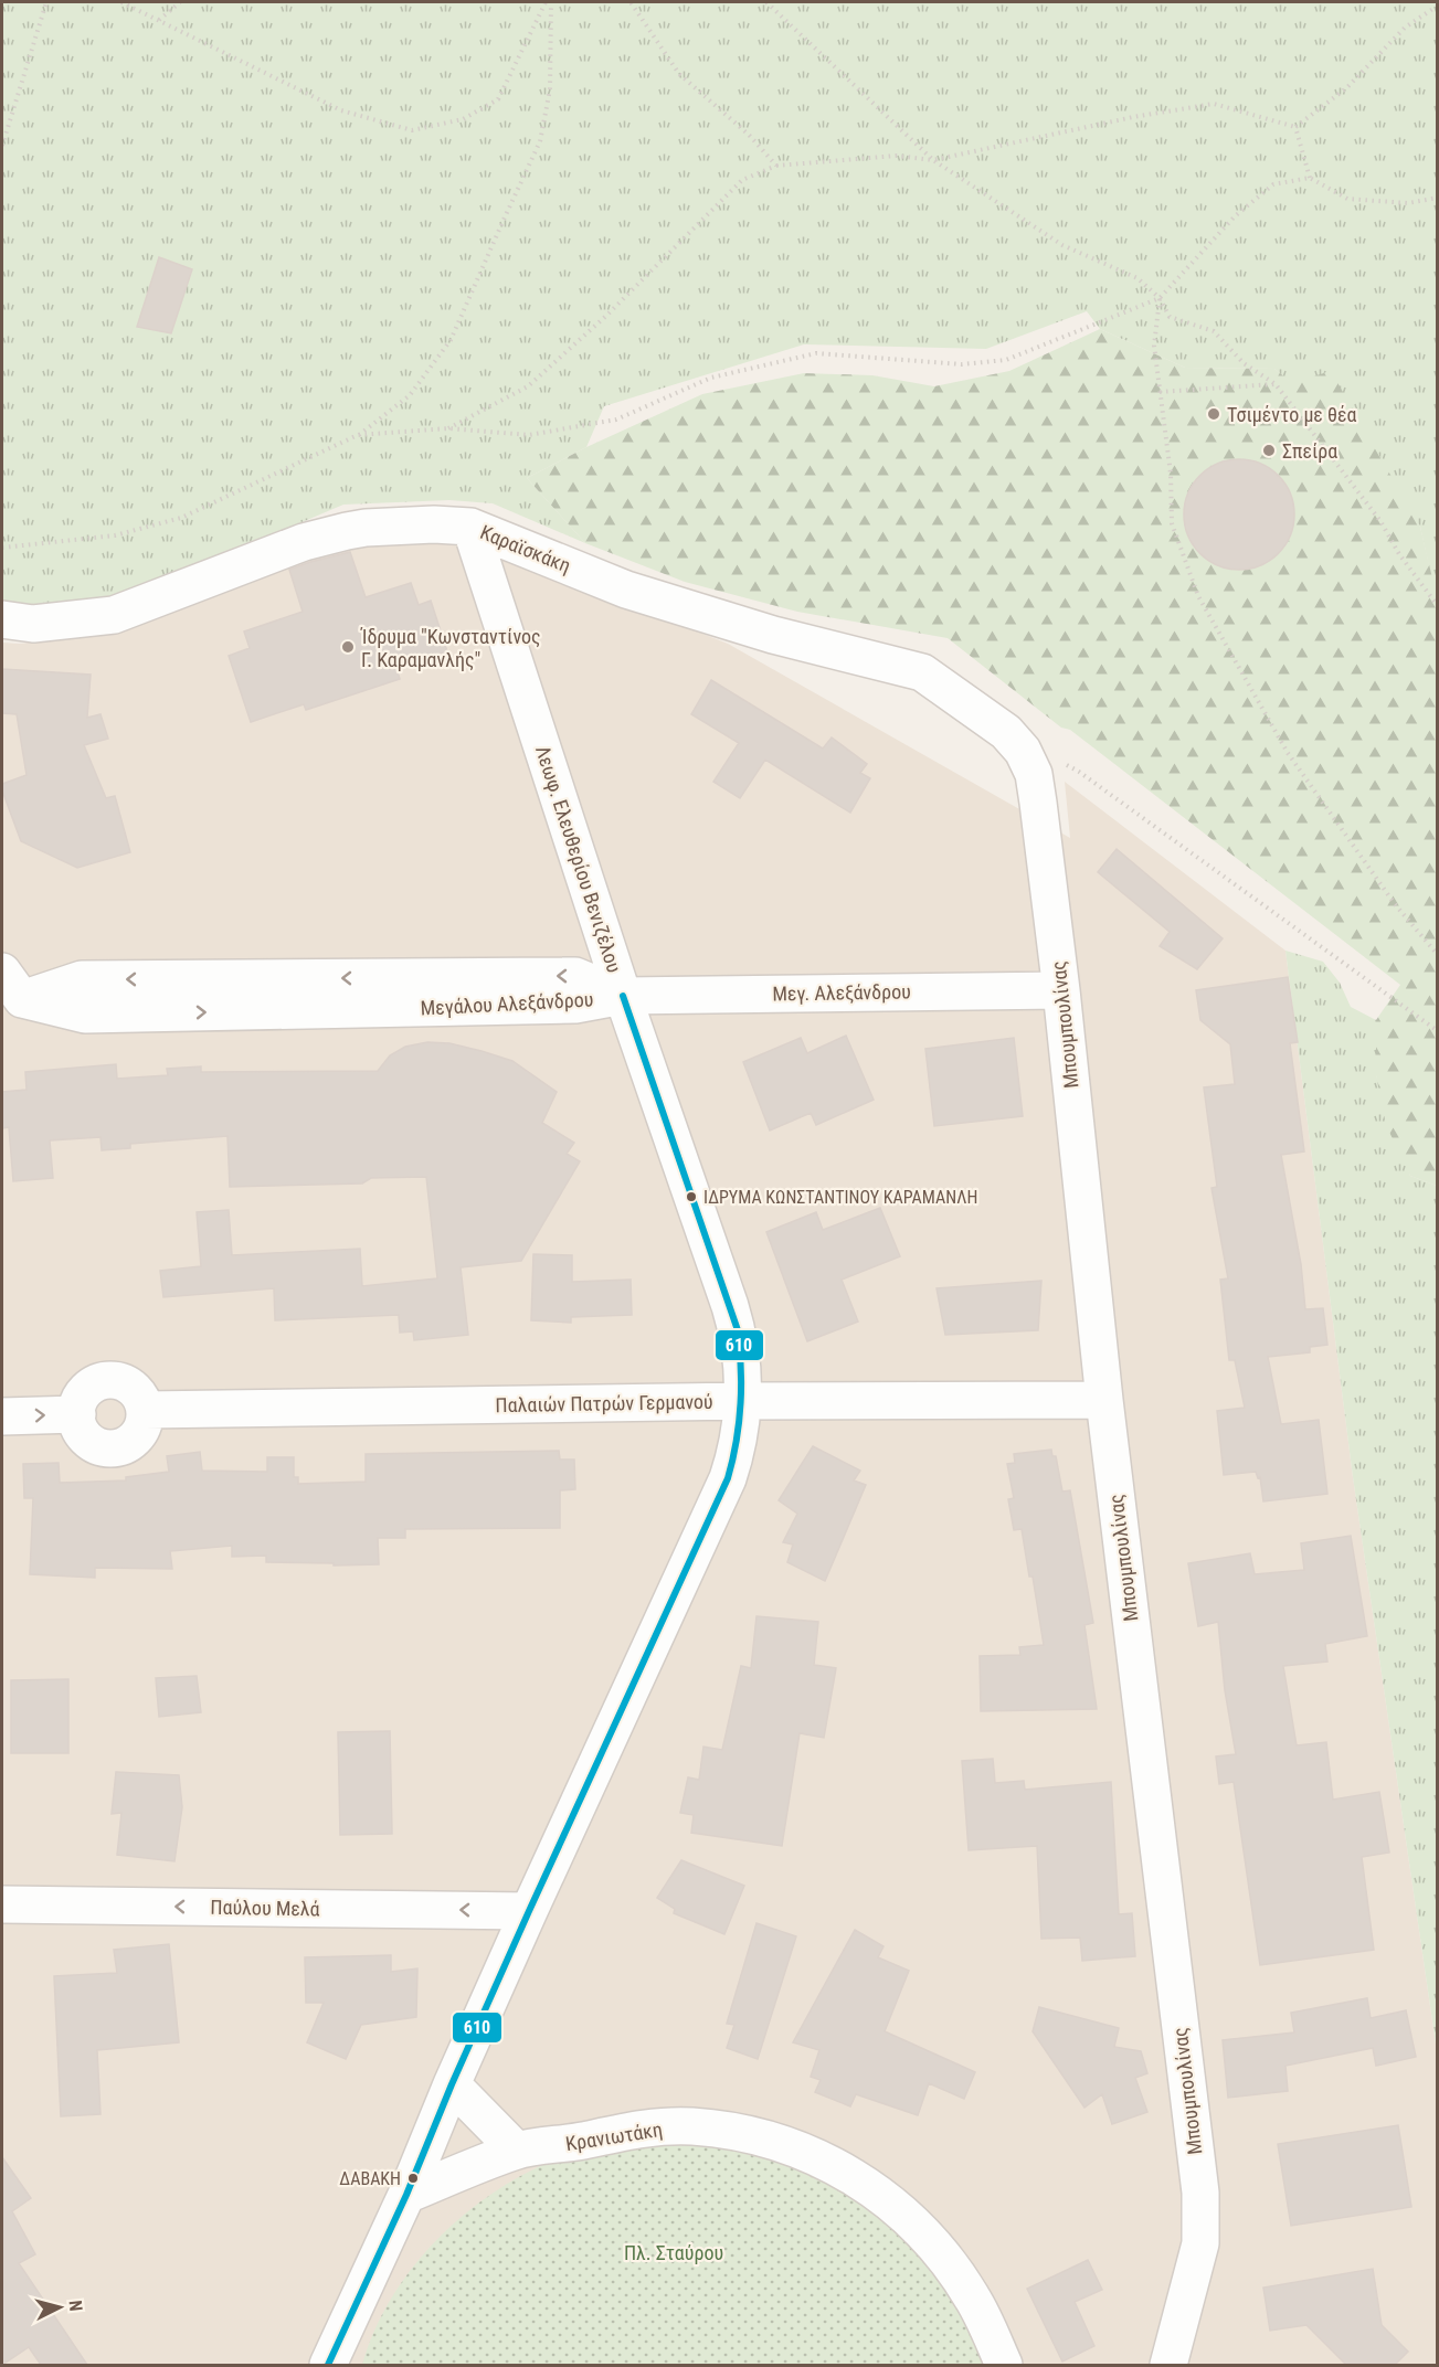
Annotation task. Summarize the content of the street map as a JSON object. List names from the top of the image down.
{
  "streets": {
    "street": [
      "Καραϊσκάκη",
      "Λεωφ. Ελευθερίου Βενιζέλου",
      "Μεγ. Αλεξάνδρου",
      "Μεγάλου Αλεξάνδρου",
      "Μπουμπουλίνας",
      "Παλαιών Πατρών Γερμανού",
      "Παύλου Μελά",
      "Κρανιωτάκη"
    ]
  },
  "crossings": [
    ["Καραϊσκάκη", "Λεωφ. Ελευθερίου Βενιζέλου"],
    ["Καραϊσκάκη", "Μπουμπουλίνας"],
    ["Λεωφ. Ελευθερίου Βενιζέλου", "Μεγ. Αλεξάνδρου"],
    ["Λεωφ. Ελευθερίου Βενιζέλου", "Μεγάλου Αλεξάνδρου"],
    ["Λεωφ. Ελευθερίου Βενιζέλου", "Παλαιών Πατρών Γερμανού"],
    ["Λεωφ. Ελευθερίου Βενιζέλου", "Παύλου Μελά"],
    ["Λεωφ. Ελευθερίου Βενιζέλου", "Κρανιωτάκη"],
    ["Μεγ. Αλεξάνδρου", "Μεγάλου Αλεξάνδρου"],
    ["Μεγ. Αλεξάνδρου", "Μπουμπουλίνας"],
    ["Μπουμπουλίνας", "Παλαιών Πατρών Γερμανού"]
  ],
  "one_way": ["Παύλου Μελά"],
  "parks": ["Πλ. Σταύρου"],
  "places": [
    "Τσιμέντο με θέα",
    "Σπείρα",
    "Ίδρυμα \"Κωνσταντίνος Γ. Καραμανλής\"",
    "ΙΔΡΥΜΑ ΚΩΝΣΤΑΝΤΙΝΟΥ ΚΑΡΑΜΑΝΛΗ",
    "ΔΑΒΑΚΗ"
  ],
  "lines": ["transit line 610"],
  "north": "right"
}
